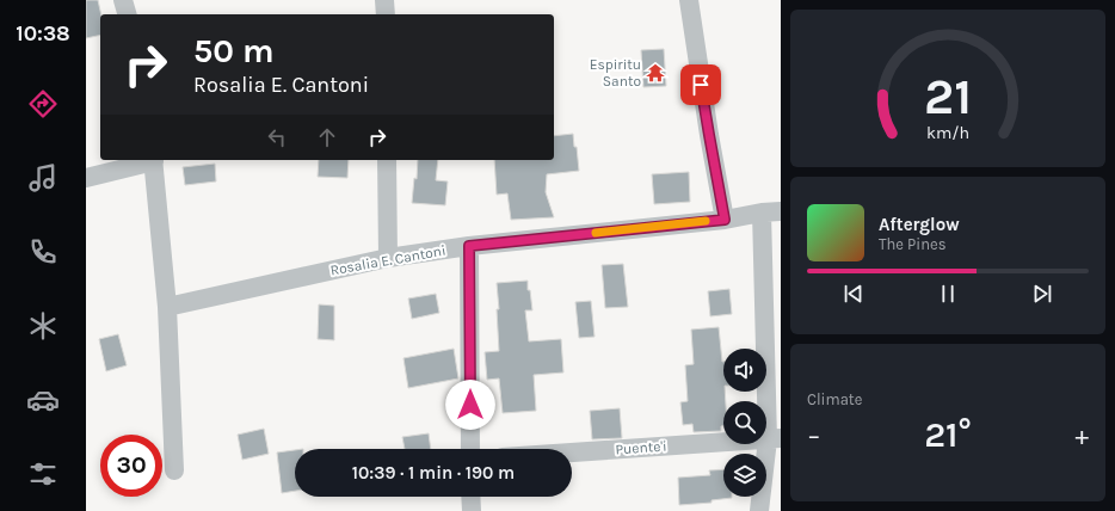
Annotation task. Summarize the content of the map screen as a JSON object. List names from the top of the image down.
{
  "streets": {
    "street": ["Rosalia E. Cantoni", "Puente'i"]
  },
  "places": {
    "temple": ["Espiritu Santo"]
  },
  "page": {
    "tabs": "10:38",
    "turn": ["50 m", "Rosalia E. Cantoni"],
    "song": ["Afterglow", "The Pines"],
    "tile": "Climate",
    "heat": ["−", "21°", "+"],
    "limit": "30",
    "trip": "10:39 · 1 min · 190 m",
    "gauge": ["21", "km/h"]
  }
}
